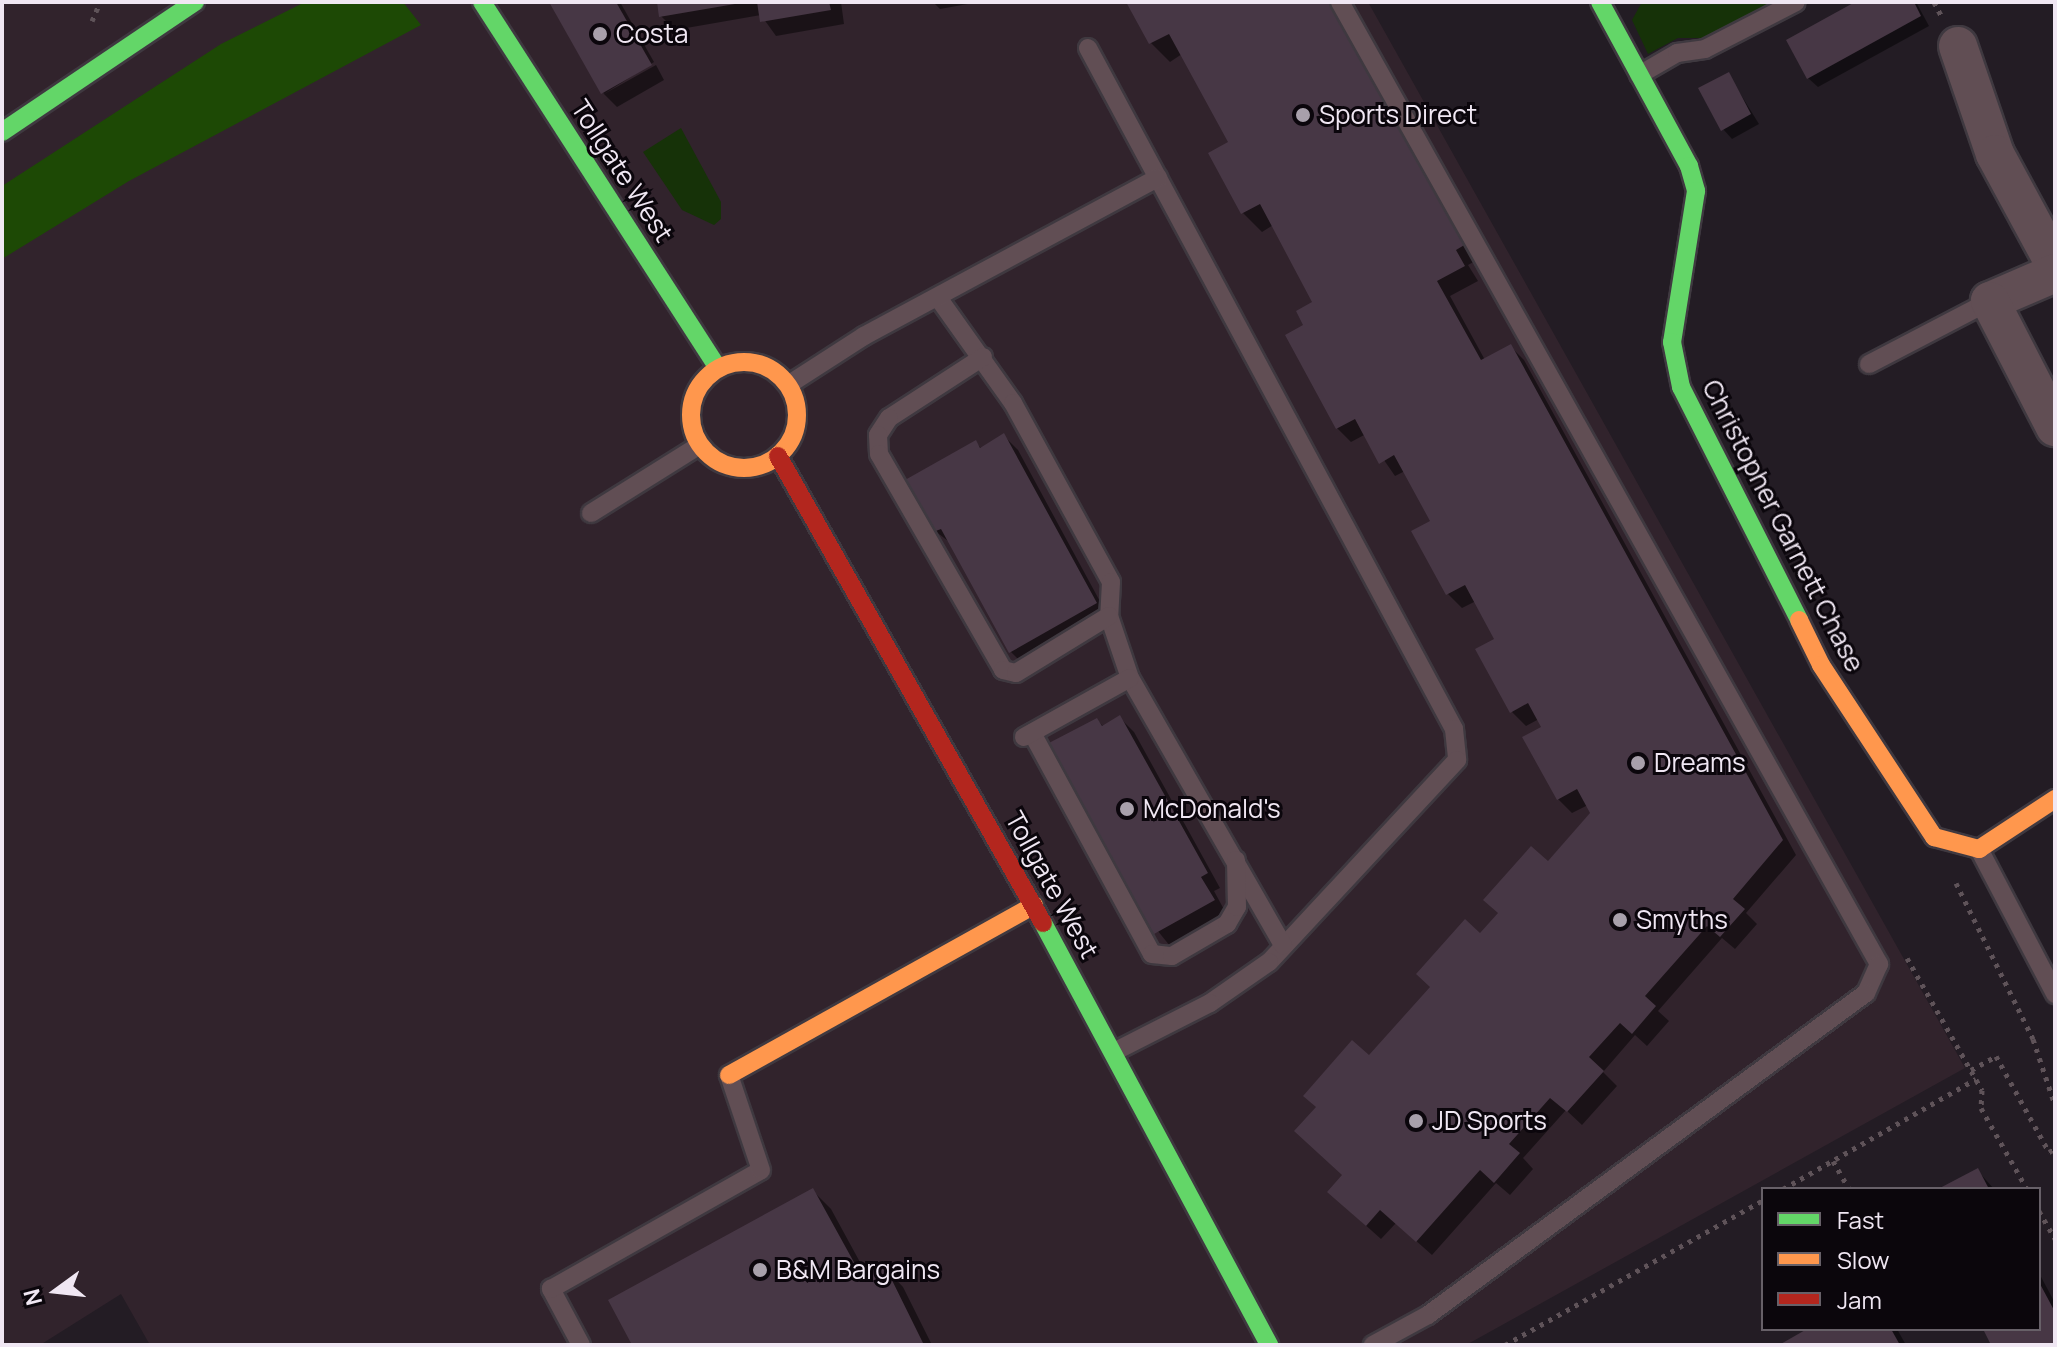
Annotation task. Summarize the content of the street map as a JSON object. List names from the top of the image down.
{
  "streets": {
    "street": ["Tollgate West", "Christopher Garnett Chase"]
  },
  "places": [
    "Costa",
    "Sports Direct",
    "Dreams",
    "McDonald's",
    "Smyths",
    "JD Sports",
    "B&M Bargains"
  ],
  "legend": ["Fast", "Slow", "Jam"],
  "north": "left"
}
